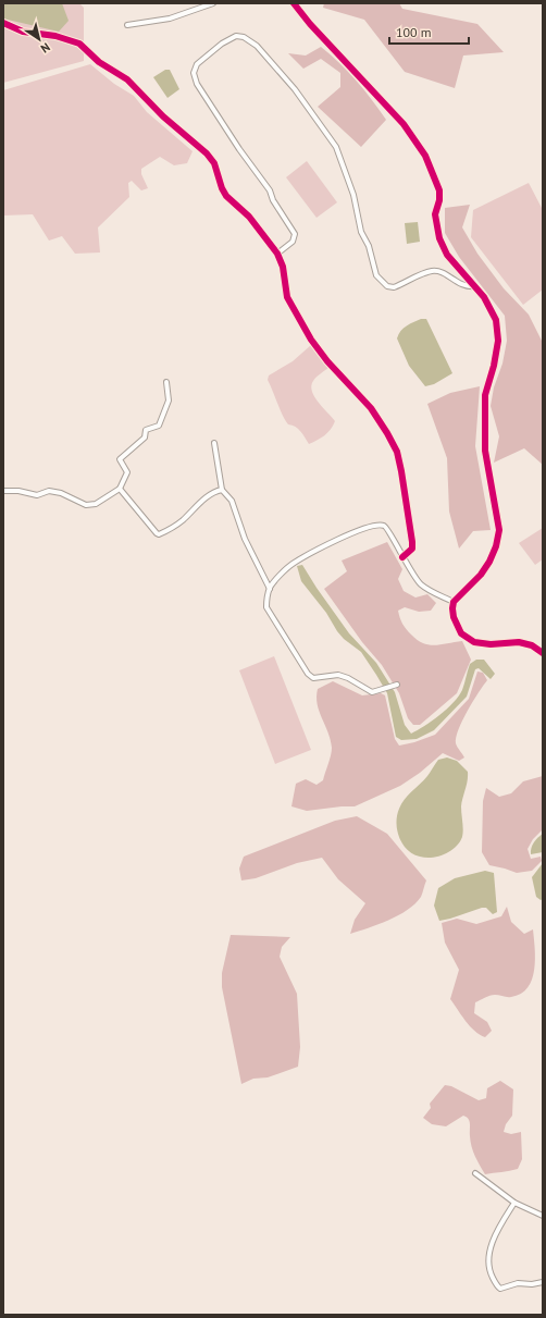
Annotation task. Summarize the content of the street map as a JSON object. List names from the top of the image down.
{
  "scale_bar": "100 m",
  "north": "bottom right"
}
